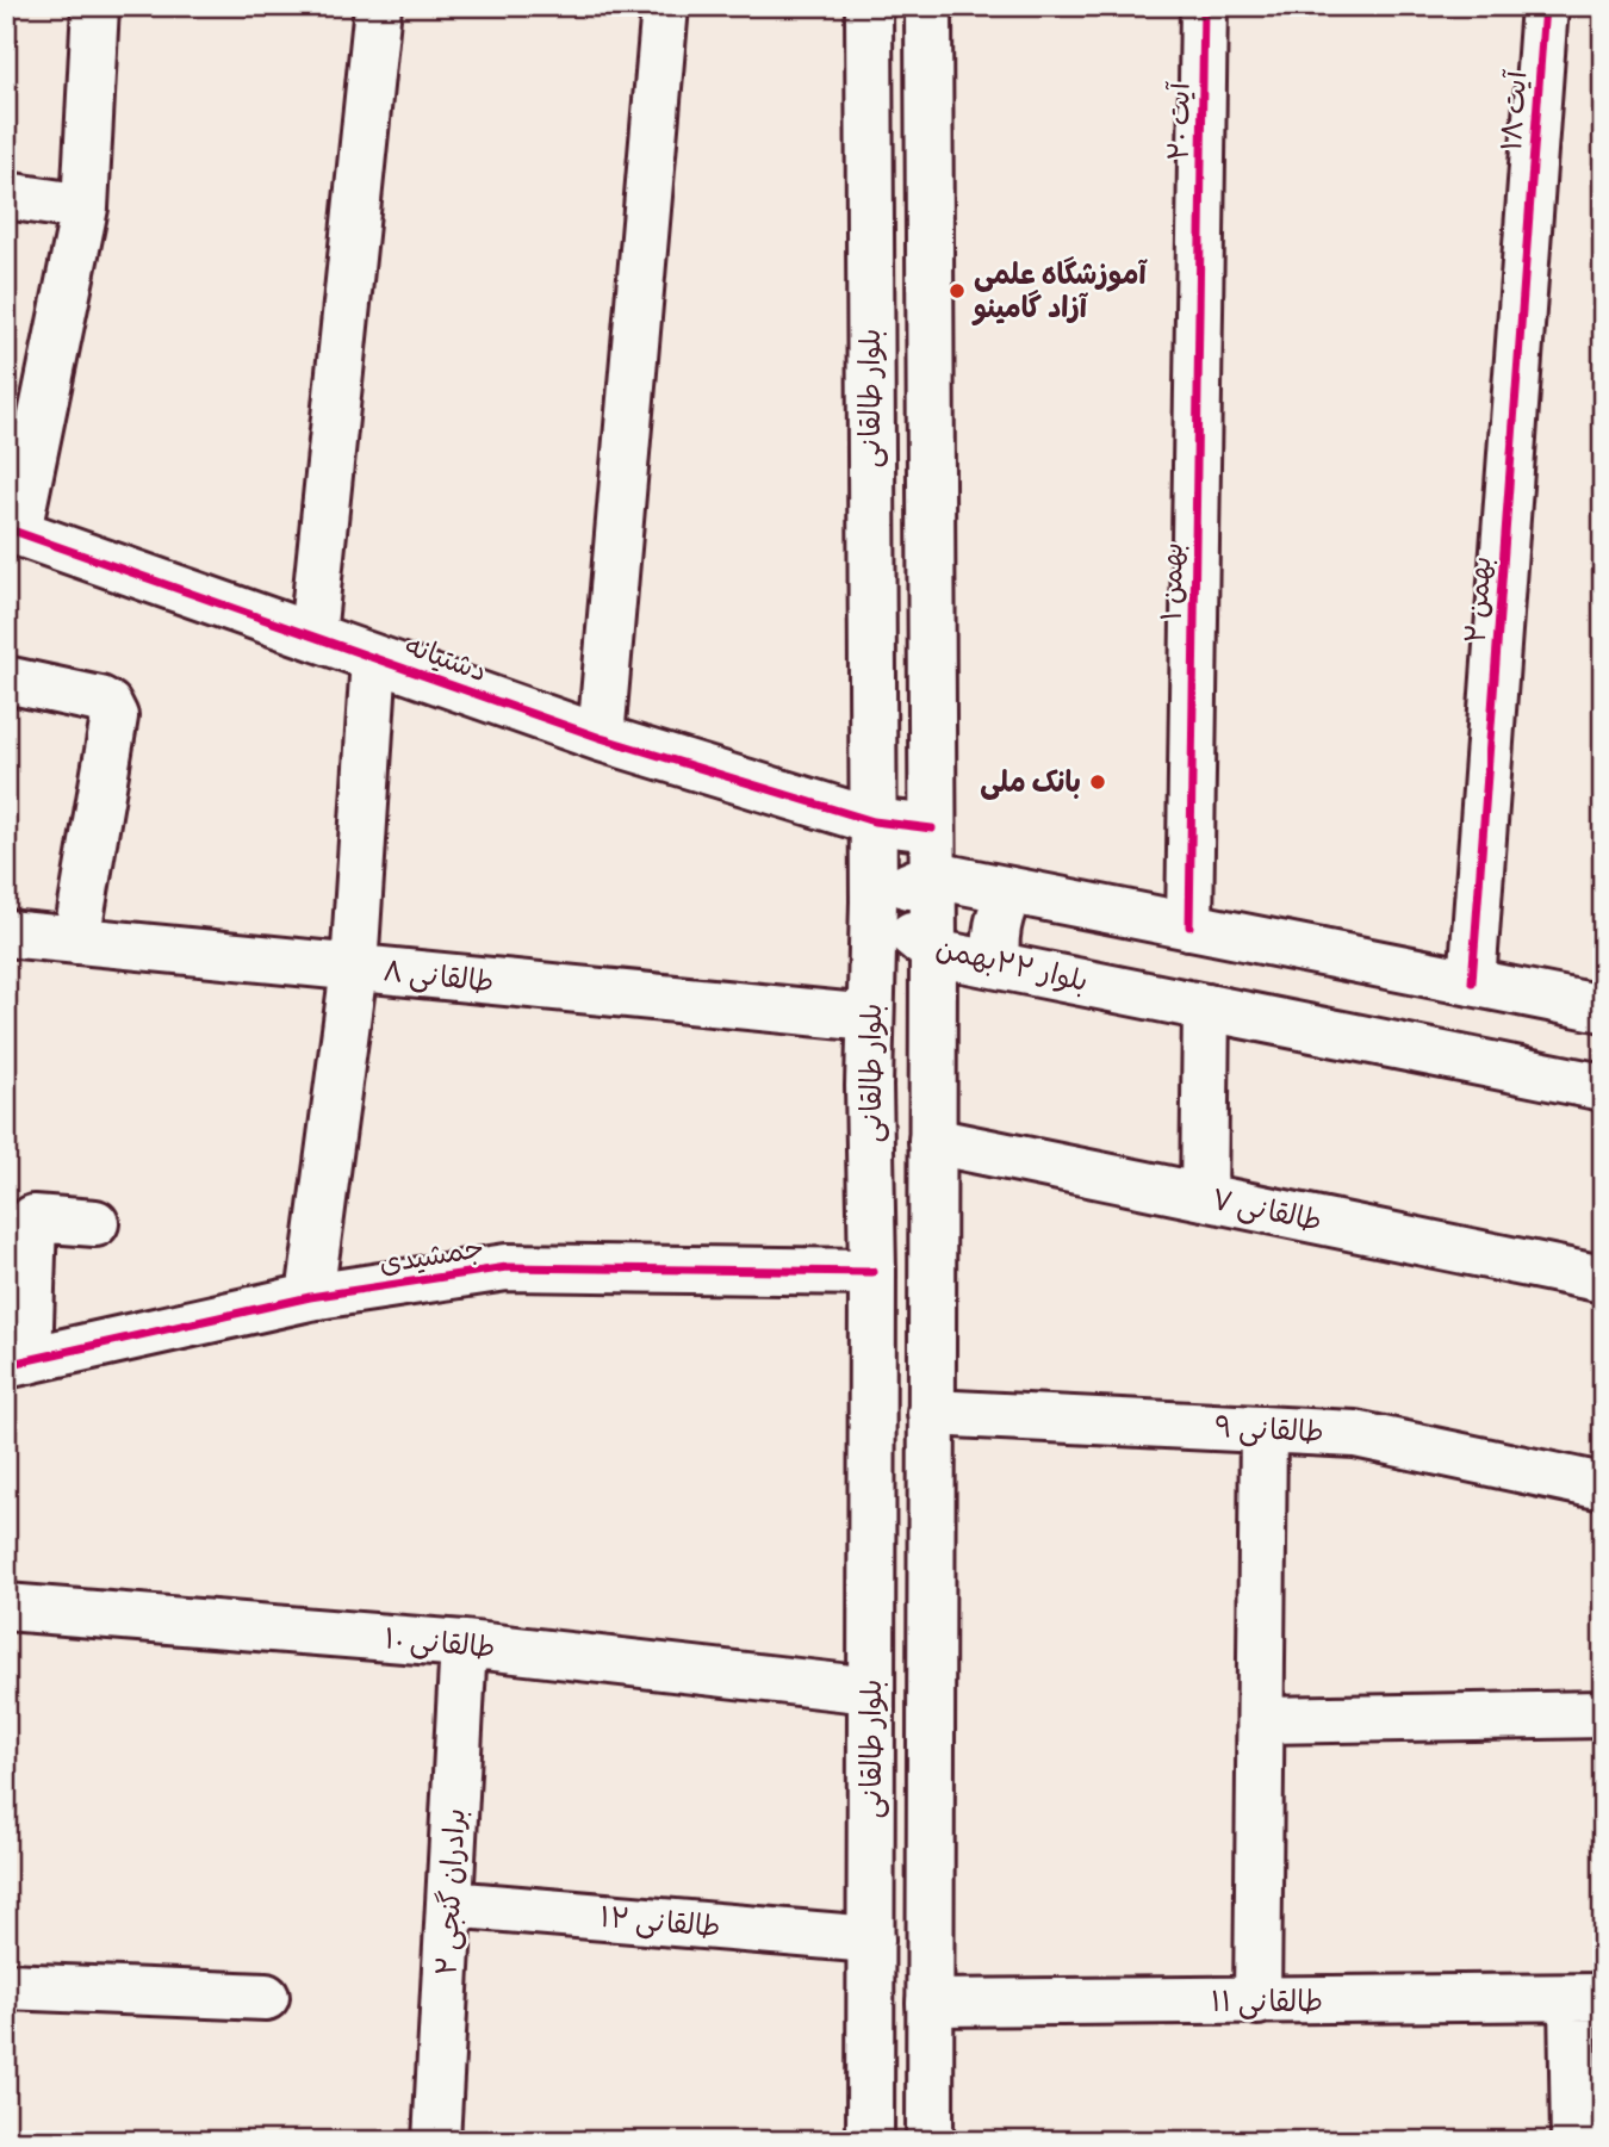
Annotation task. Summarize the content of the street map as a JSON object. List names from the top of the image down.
{
  "streets": {
    "street": [
      "آیت ۱۸",
      "آیت ۲۰",
      "بلوار طالقانی",
      "بهمن ۱",
      "بهمن ۲",
      "دشتیانه",
      "بلوار ۲۲بهمن",
      "طالقانی ۸",
      "طالقانی ۷",
      "جمشیدی",
      "طالقانی ۹",
      "طالقانی ۱۰",
      "برادران گنجی ۲",
      "طالقانی ۱۲",
      "طالقانی ۱۱"
    ]
  },
  "crossings": [
    ["آیت ۱۸", "بهمن ۲"],
    ["آیت ۲۰", "بهمن ۱"],
    ["بلوار طالقانی", "دشتیانه"],
    ["بلوار طالقانی", "بلوار ۲۲بهمن"],
    ["بلوار طالقانی", "طالقانی ۸"],
    ["بلوار طالقانی", "طالقانی ۷"],
    ["بلوار طالقانی", "جمشیدی"],
    ["بلوار طالقانی", "طالقانی ۹"],
    ["بلوار طالقانی", "طالقانی ۱۰"],
    ["بلوار طالقانی", "طالقانی ۱۲"],
    ["بلوار طالقانی", "طالقانی ۱۱"],
    ["طالقانی ۱۰", "برادران گنجی ۲"],
    ["برادران گنجی ۲", "طالقانی ۱۲"]
  ],
  "places": ["آموزشگاه علمی آزاد گامینو", "بانک ملی"]
}
